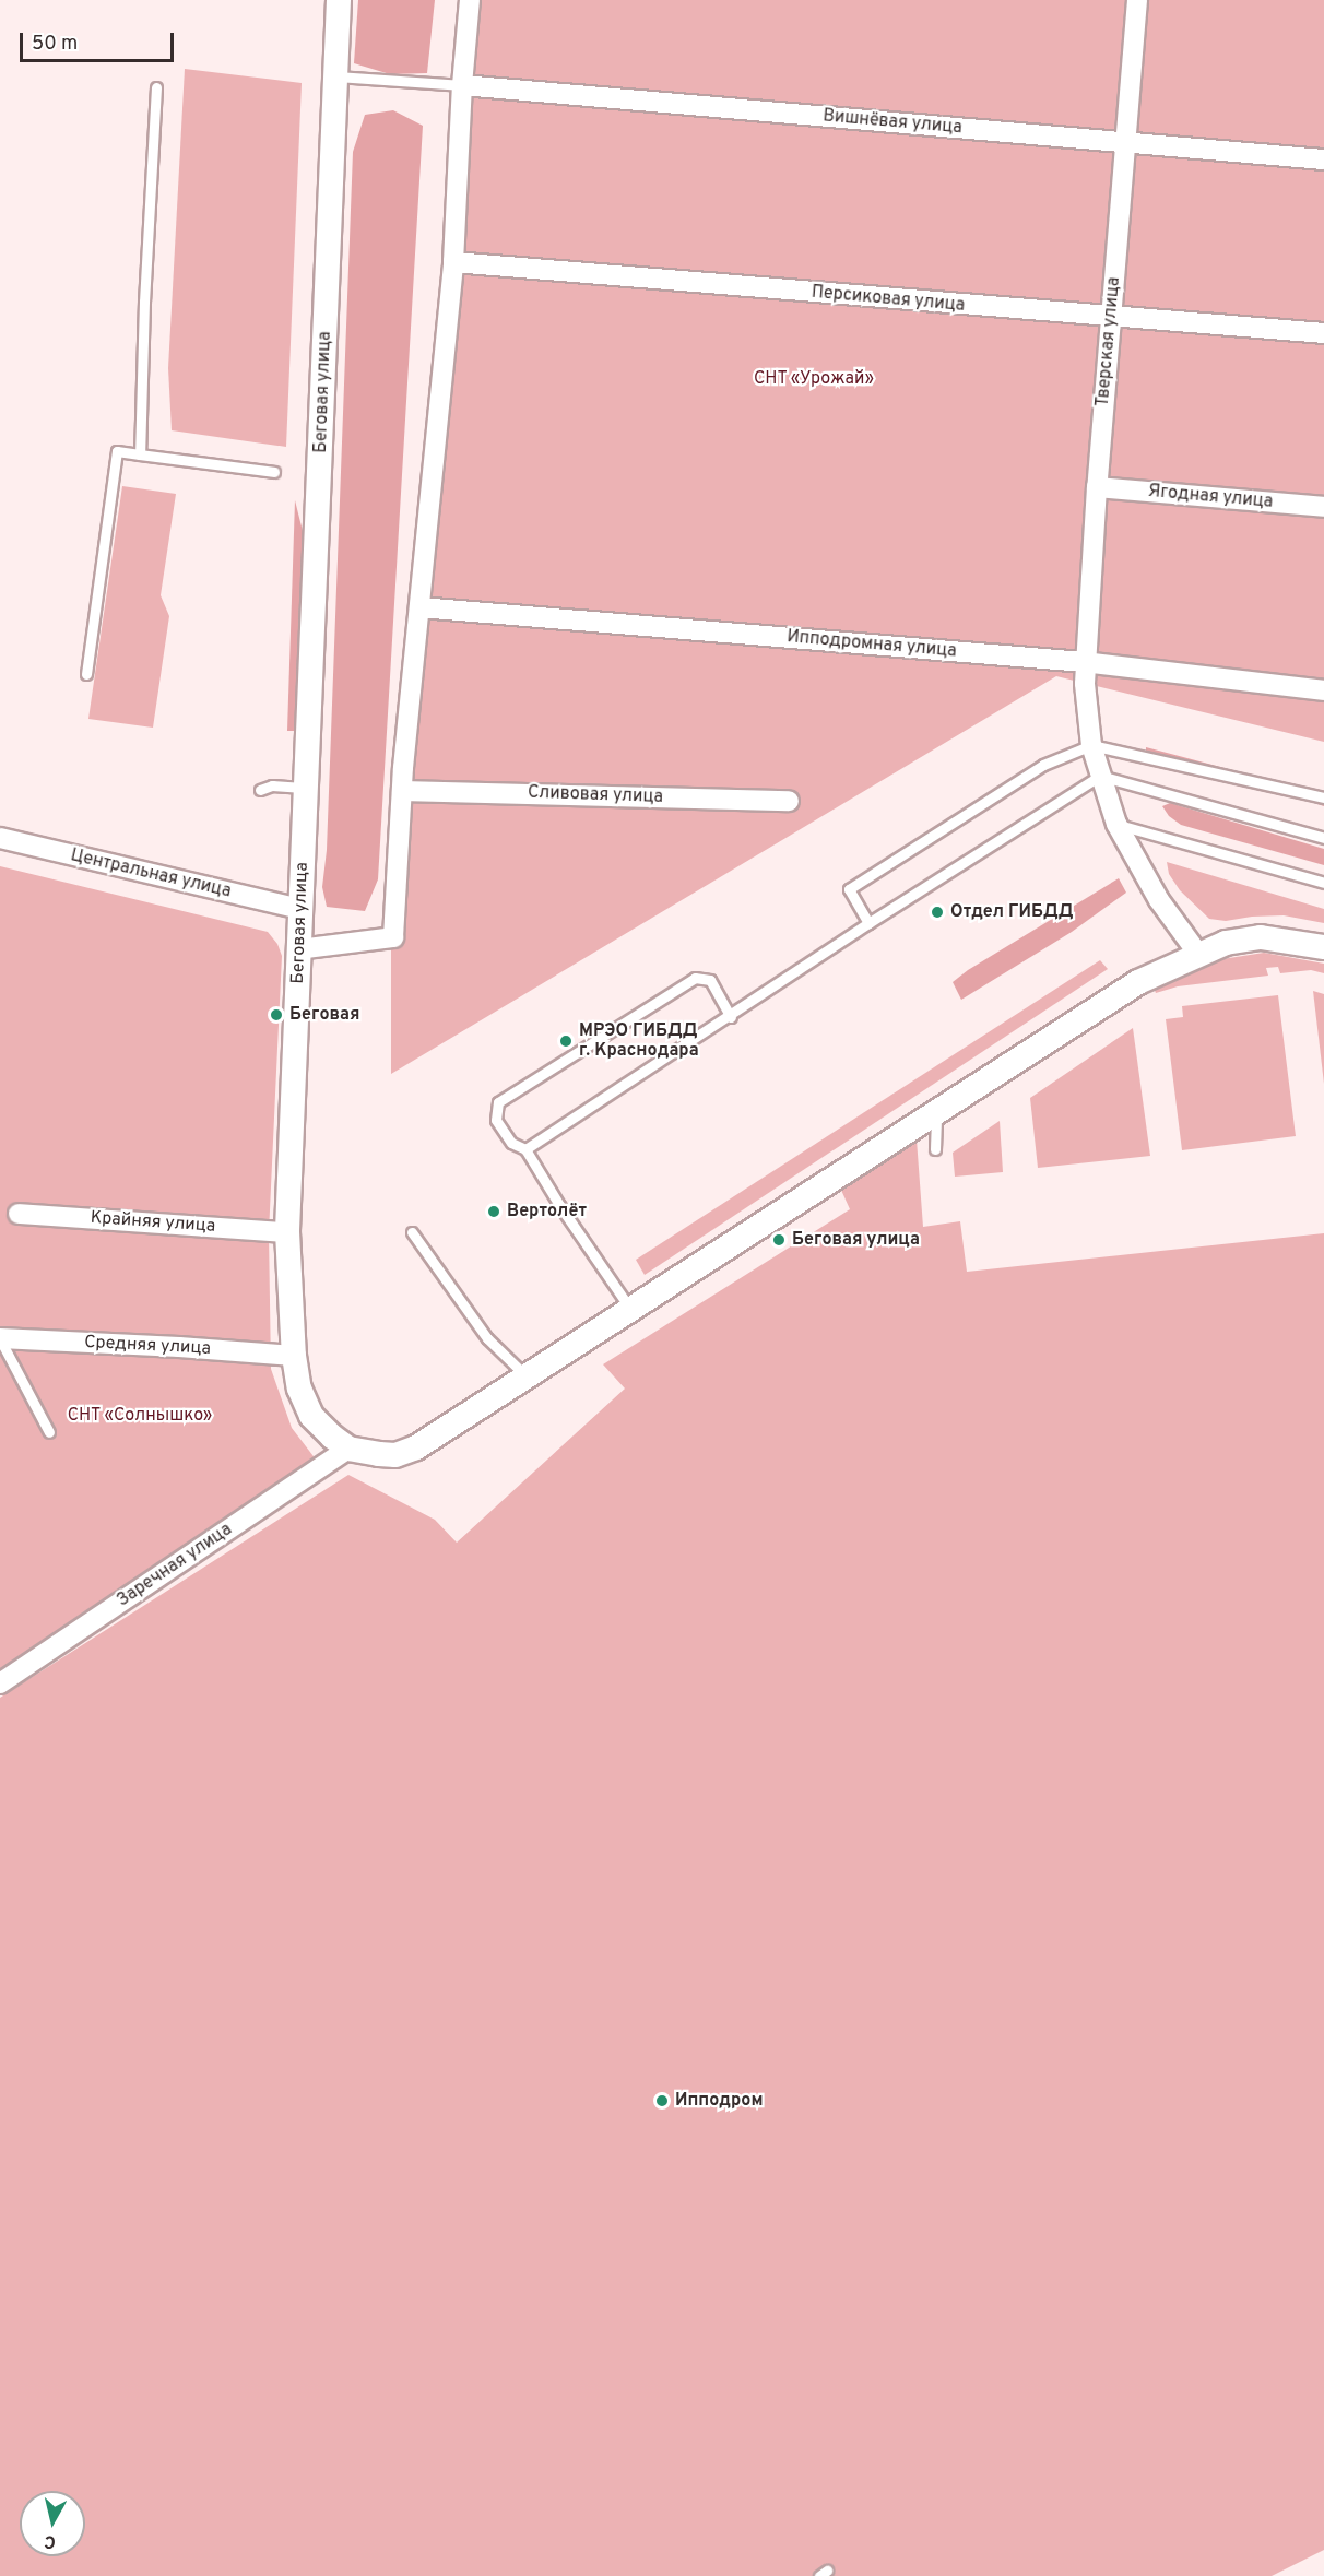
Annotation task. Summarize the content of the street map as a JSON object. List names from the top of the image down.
{
  "streets": {
    "street": [
      "Вишнёвая улица",
      "Персиковая улица",
      "Тверская улица",
      "Беговая улица",
      "Ягодная улица",
      "Ипподромная улица",
      "Сливовая улица",
      "Центральная улица",
      "Крайняя улица",
      "Средняя улица",
      "Заречная улица"
    ]
  },
  "crossings": [
    ["Вишнёвая улица", "Тверская улица"],
    ["Персиковая улица", "Тверская улица"],
    ["Тверская улица", "Ягодная улица"],
    ["Тверская улица", "Ипподромная улица"],
    ["Беговая улица", "Центральная улица"],
    ["Беговая улица", "Крайняя улица"],
    ["Беговая улица", "Средняя улица"],
    ["Беговая улица", "Заречная улица"]
  ],
  "parks": ["СНТ «Урожай»", "СНТ «Солнышко»"],
  "places": [
    "Отдел ГИБДД",
    "Беговая",
    "МРЭО ГИБДД г. Краснодара",
    "Вертолёт",
    "Беговая улица",
    "Ипподром"
  ],
  "scale_bar": "50 m",
  "north": "bottom"
}
